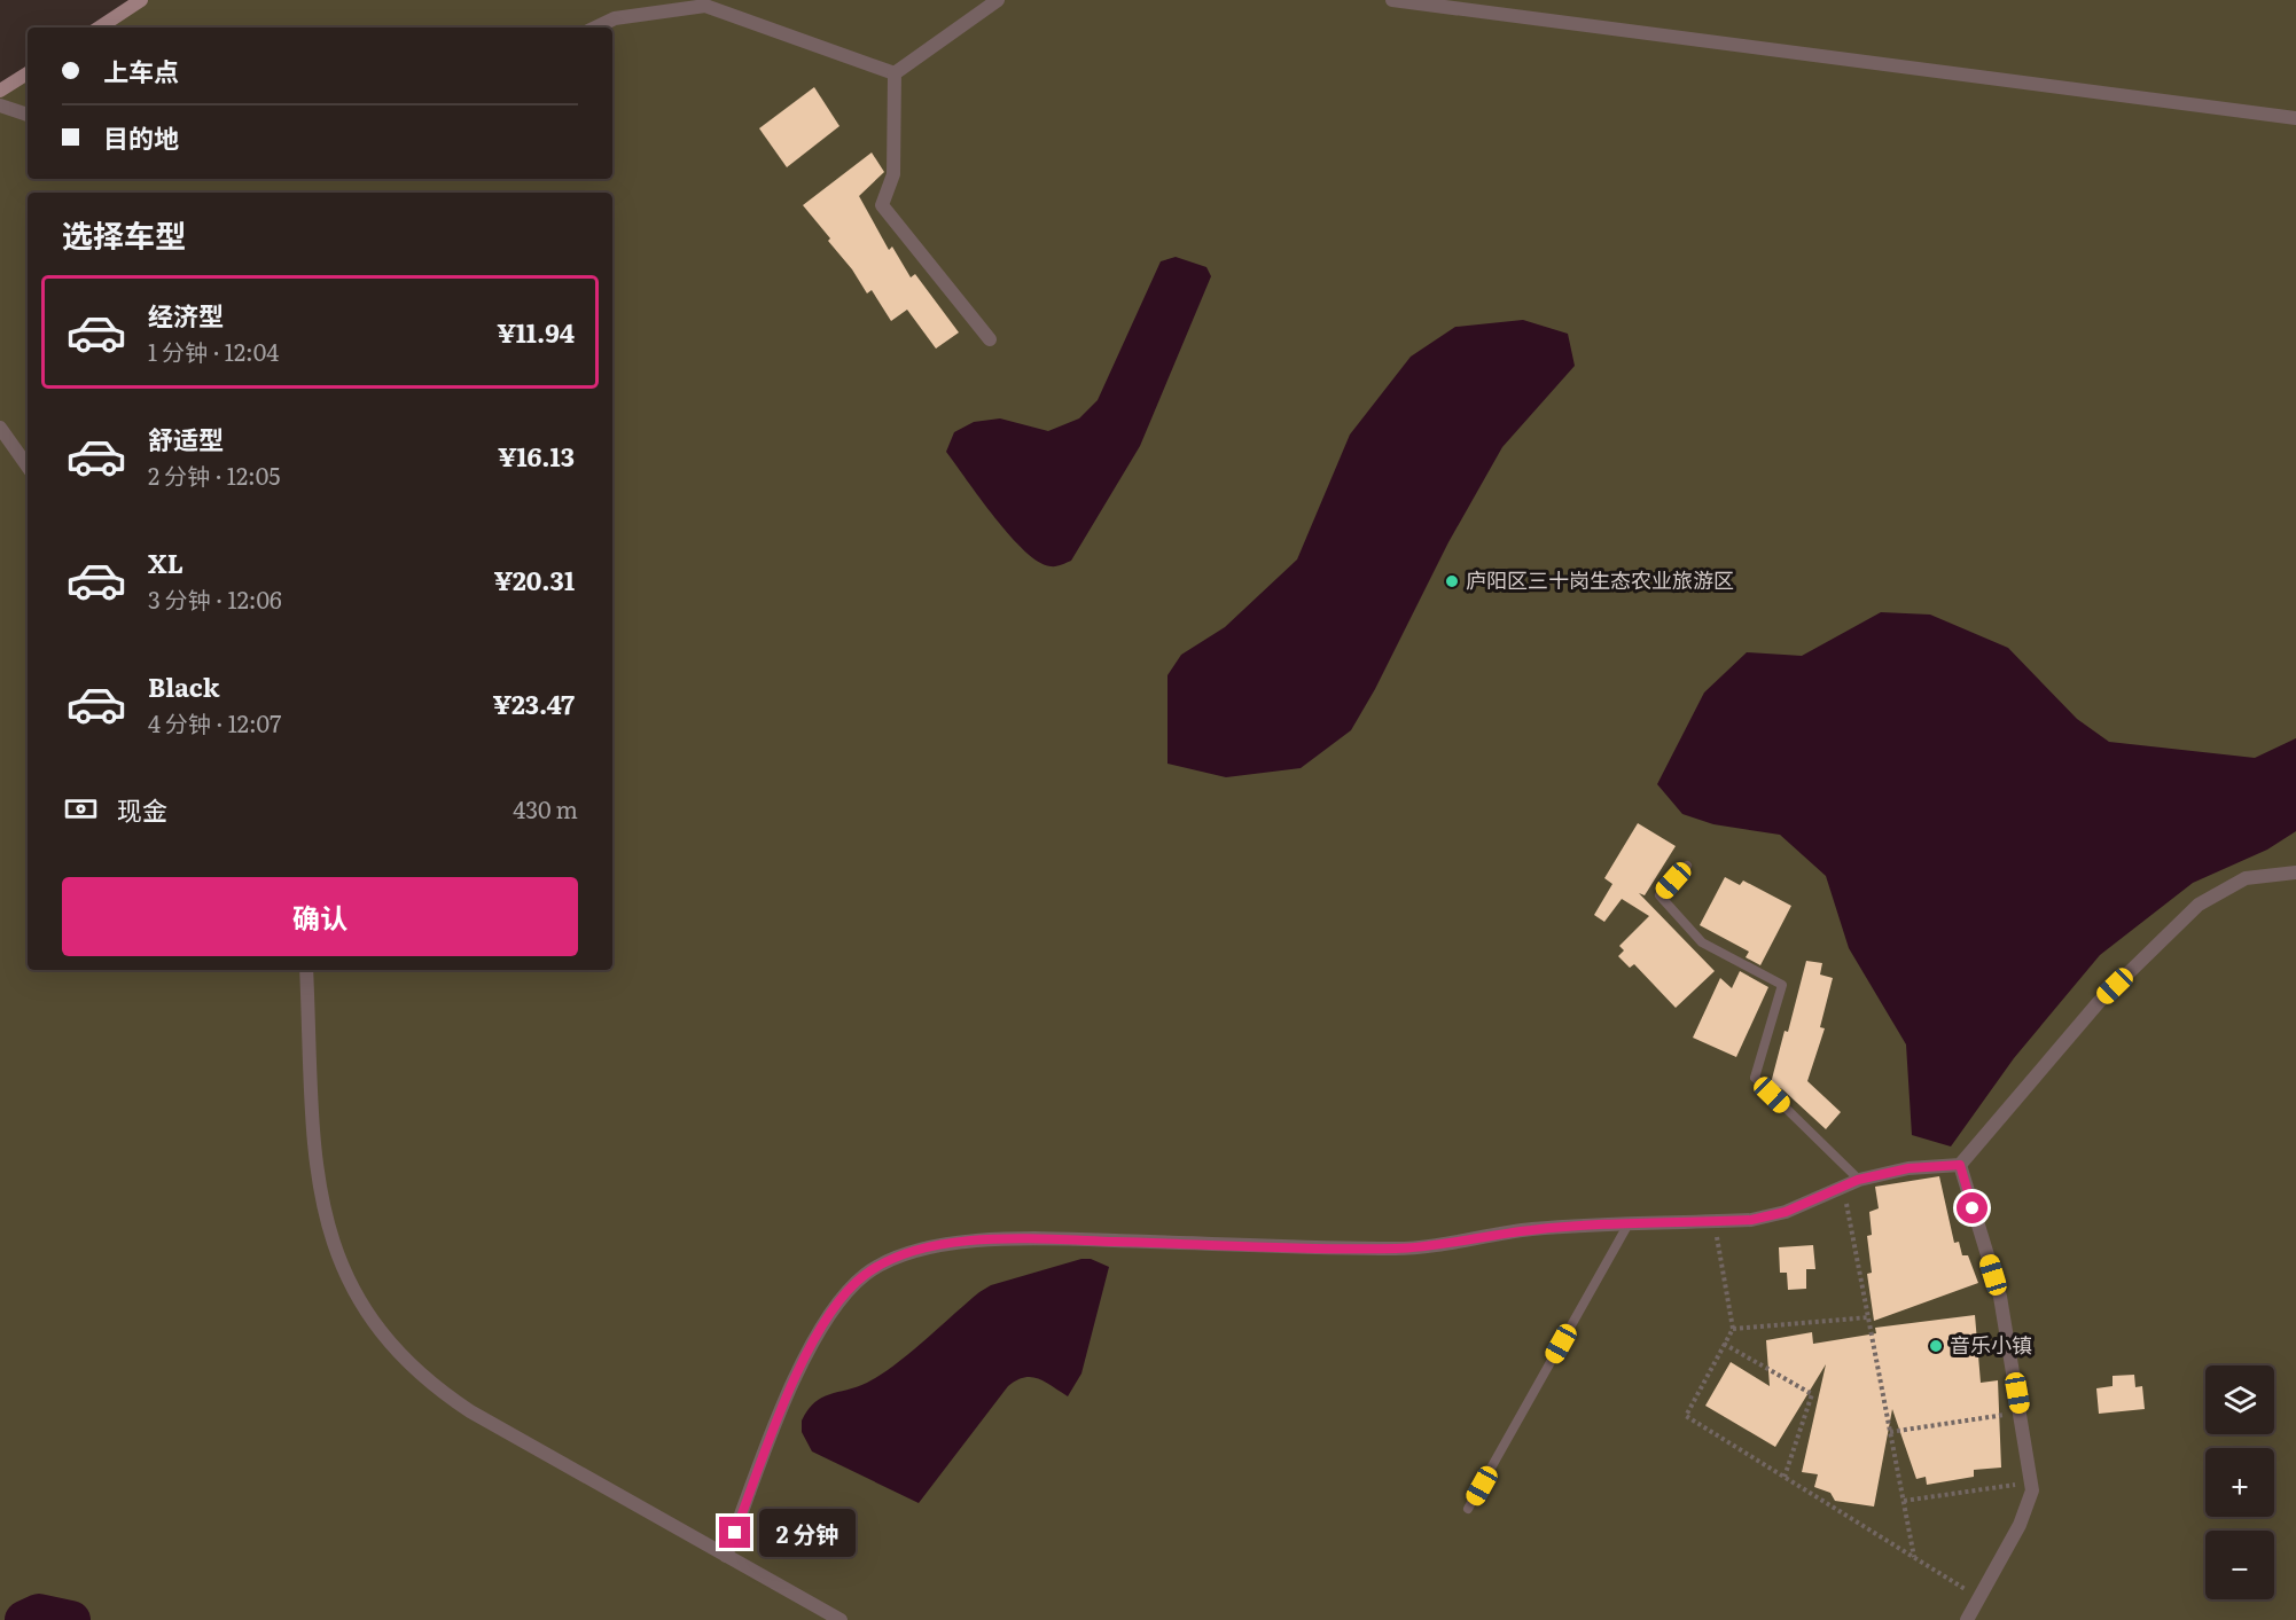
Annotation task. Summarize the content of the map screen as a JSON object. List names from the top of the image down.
{
  "places": ["庐阳区三十岗生态农业旅游区", "音乐小镇"],
  "page": {
    "banner": ["上车点", "目的地"],
    "heading": "选择车型",
    "list": [
      {
        "name": "经济型",
        "note": "1 分钟 · 12:04",
        "value": "¥11.94"
      },
      {
        "name": "舒适型",
        "note": "2 分钟 · 12:05",
        "value": "¥16.13"
      },
      {
        "name": "XL",
        "note": "3 分钟 · 12:06",
        "value": "¥20.31"
      },
      {
        "name": "Black",
        "note": "4 分钟 · 12:07",
        "value": "¥23.47"
      }
    ],
    "pay": ["现金", "430 m"],
    "buttons": "确认",
    "map_buttons": ["+", "−"],
    "bubble": "2 分钟"
  }
}
